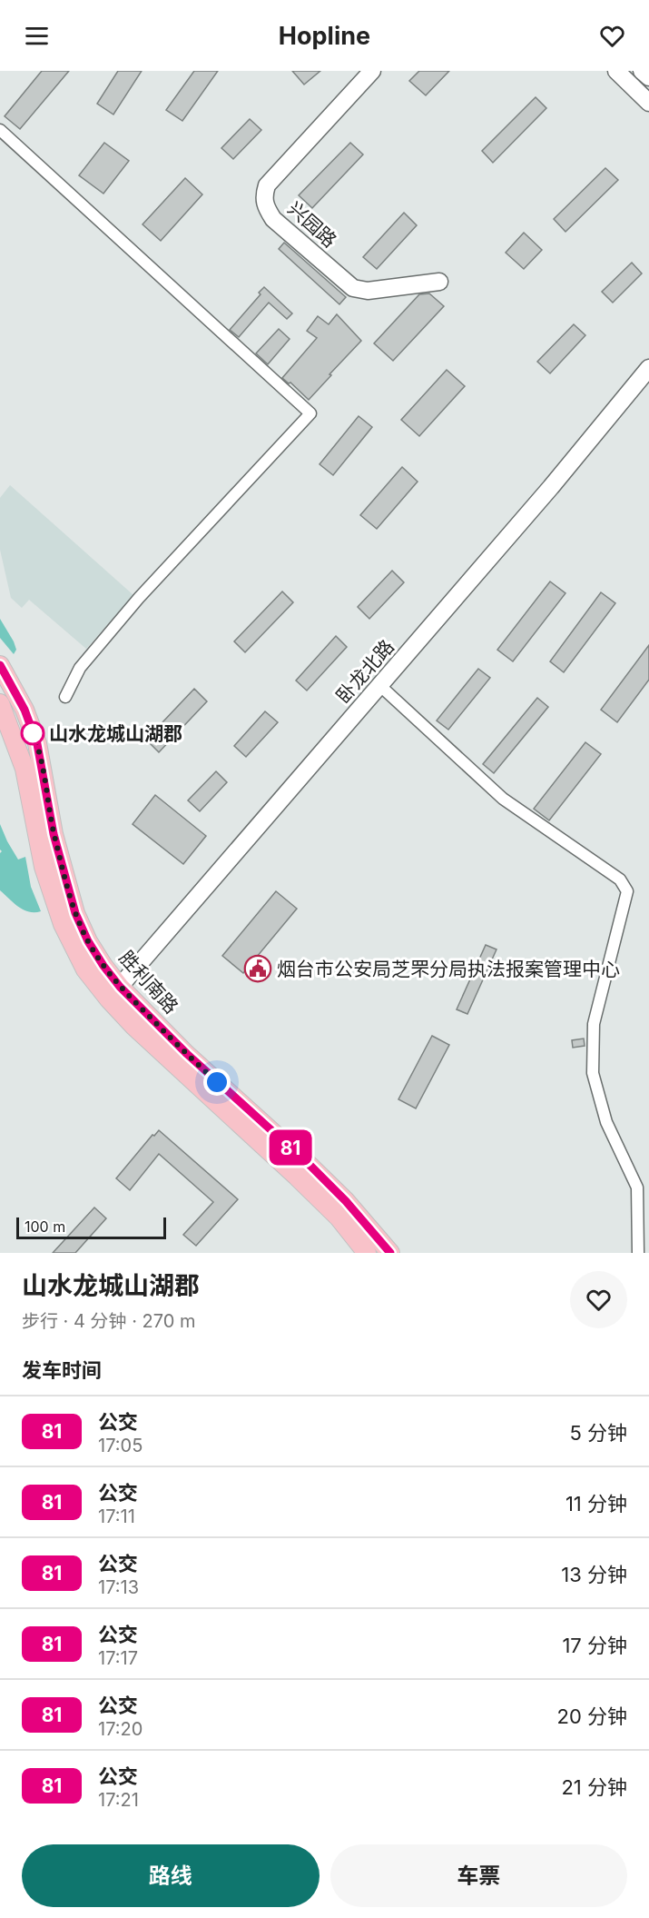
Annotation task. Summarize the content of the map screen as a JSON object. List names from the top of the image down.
{
  "streets": {
    "main road": ["胜利南路"],
    "street": ["兴园路", "卧龙北路"]
  },
  "crossings": [
    ["卧龙北路", "胜利南路"]
  ],
  "places": {
    "other": ["山水龙城山湖郡"],
    "public building": ["烟台市公安局芝罘分局执法报案管理中心"]
  },
  "lines": ["bus line 81"],
  "scale_bar": "100 m",
  "page": {
    "header": "Hopline",
    "on_map": "81",
    "scale": "100 m",
    "heading": [
      ["山水龙城山湖郡", "步行 · 4 分钟 · 270 m"],
      "发车时间"
    ],
    "list": [
      {
        "mark": "81",
        "name": "公交",
        "note": "17:05",
        "value": "5 分钟"
      },
      {
        "mark": "81",
        "name": "公交",
        "note": "17:11",
        "value": "11 分钟"
      },
      {
        "mark": "81",
        "name": "公交",
        "note": "17:13",
        "value": "13 分钟"
      },
      {
        "mark": "81",
        "name": "公交",
        "note": "17:17",
        "value": "17 分钟"
      },
      {
        "mark": "81",
        "name": "公交",
        "note": "17:20",
        "value": "20 分钟"
      },
      {
        "mark": "81",
        "name": "公交",
        "note": "17:21",
        "value": "21 分钟"
      }
    ],
    "buttons": ["路线", "车票"]
  }
}
